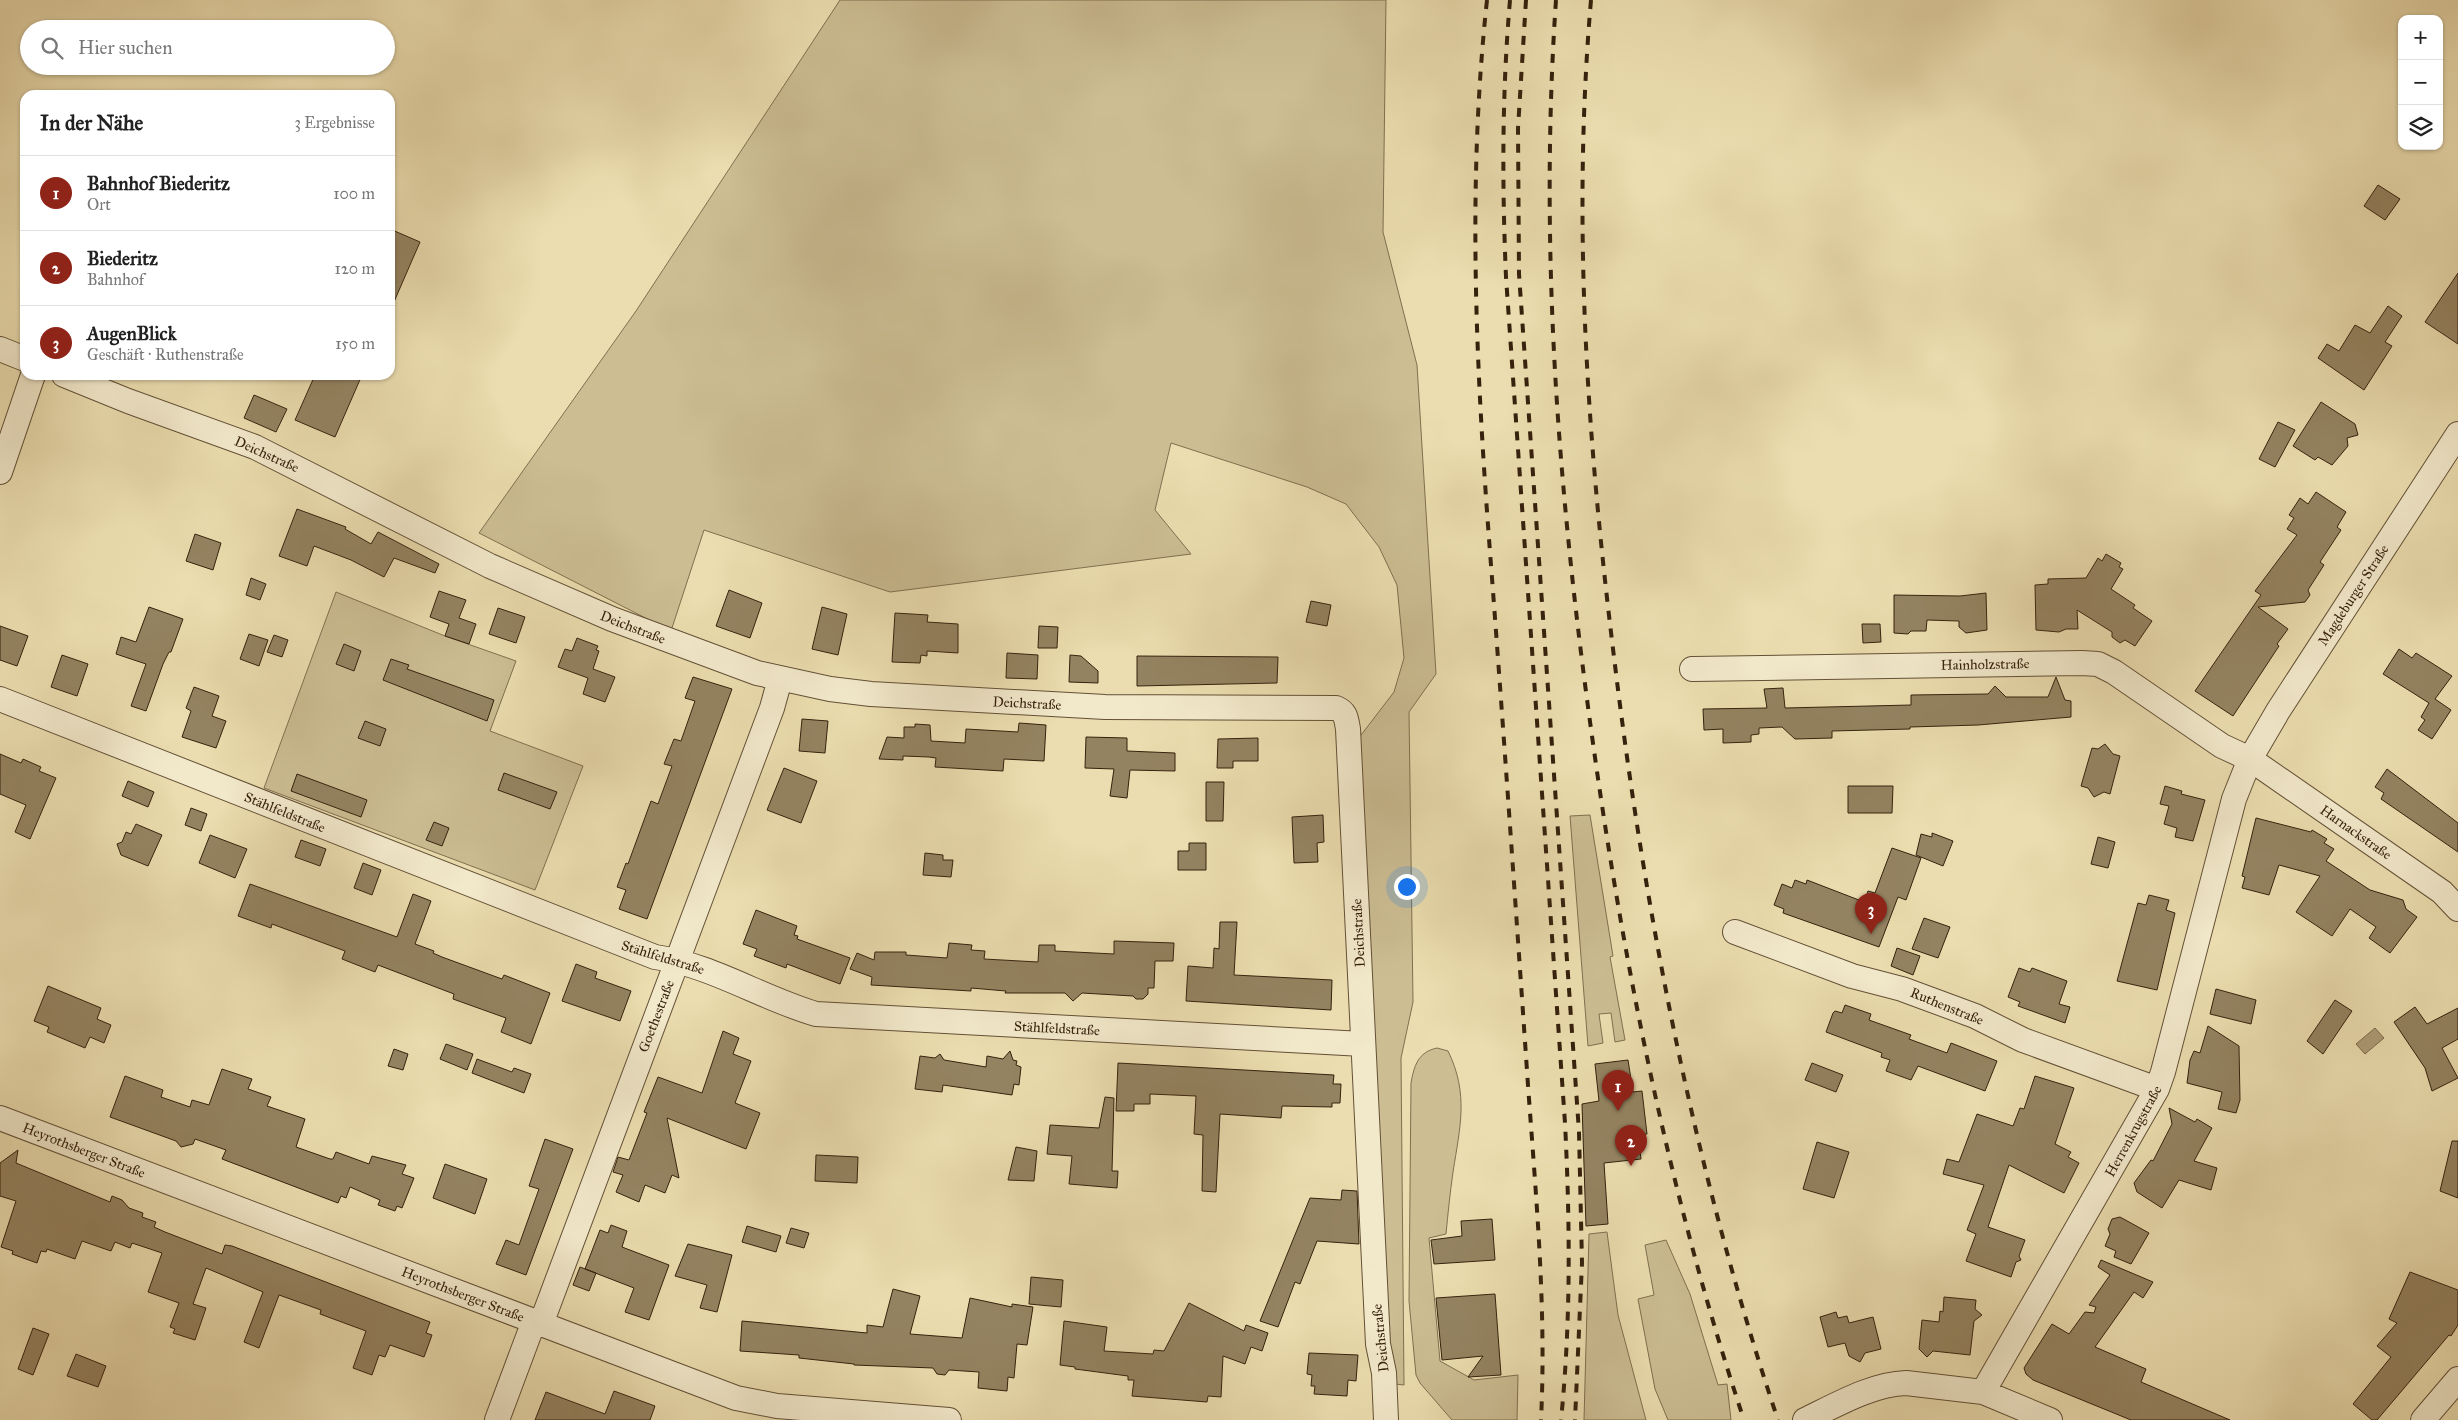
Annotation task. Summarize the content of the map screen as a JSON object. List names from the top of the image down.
{
  "streets": {
    "street": [
      "Deichstraße",
      "Magdeburger Straße",
      "Hainholzstraße",
      "Stählfeldstraße",
      "Harnackstraße",
      "Ruthenstraße",
      "Goethestraße",
      "Herrenkrugstraße",
      "Heyrothsberger Straße"
    ]
  },
  "crossings": [
    ["Deichstraße", "Stählfeldstraße"],
    ["Deichstraße", "Goethestraße"],
    ["Magdeburger Straße", "Hainholzstraße"],
    ["Magdeburger Straße", "Harnackstraße"],
    ["Magdeburger Straße", "Herrenkrugstraße"],
    ["Hainholzstraße", "Harnackstraße"],
    ["Hainholzstraße", "Herrenkrugstraße"],
    ["Stählfeldstraße", "Goethestraße"],
    ["Harnackstraße", "Herrenkrugstraße"],
    ["Ruthenstraße", "Herrenkrugstraße"],
    ["Goethestraße", "Heyrothsberger Straße"]
  ],
  "page": {
    "map_buttons": ["+", "−"],
    "search": "Hier suchen",
    "heading": ["In der Nähe", "3 Ergebnisse"],
    "list": [
      {
        "mark": "1",
        "name": "Bahnhof Biederitz",
        "note": "Ort",
        "value": "100 m"
      },
      {
        "mark": "2",
        "name": "Biederitz",
        "note": "Bahnhof",
        "value": "120 m"
      },
      {
        "mark": "3",
        "name": "AugenBlick",
        "note": "Geschäft · Ruthenstraße",
        "value": "150 m"
      }
    ],
    "pins": ["3", "1", "2"]
  }
}
